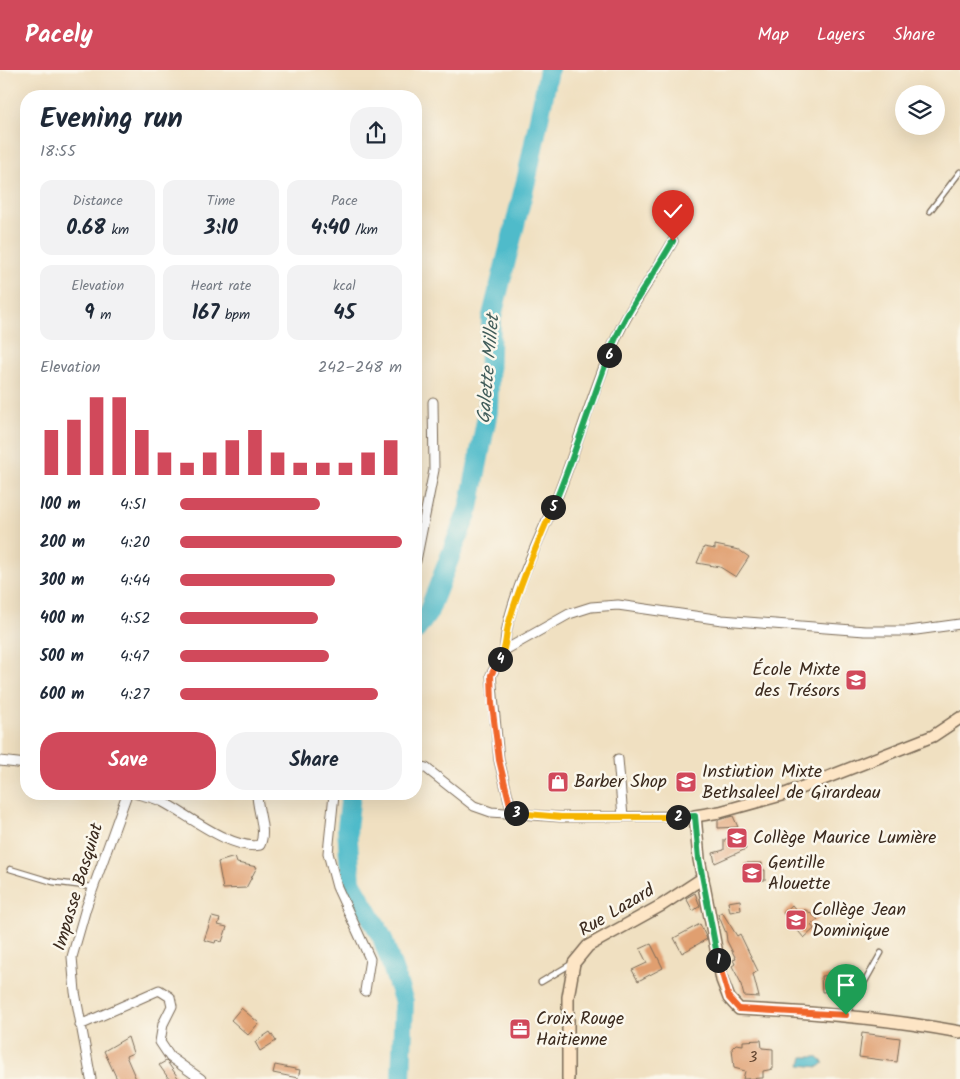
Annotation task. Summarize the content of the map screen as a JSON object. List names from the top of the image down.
{
  "streets": {
    "street": ["Impasse Basquiat", "Rue Lazard"]
  },
  "water": ["Galette Millet"],
  "places": {
    "school or university": [
      "École Mixte des Trésors",
      "Instiution Mixte Bethsaleel de Girardeau",
      "Collège Maurice Lumière",
      "Gentille Alouette",
      "Collège Jean Dominique"
    ],
    "shop": ["Barber Shop"],
    "office": ["Croix Rouge Haitienne"]
  },
  "house_numbers": ["3"],
  "page": {
    "header": "Pacely",
    "nav": ["Map", "Layers", "Share"],
    "heading": ["Evening run", "18:55"],
    "stats": [
      ["Distance", "0.68 km"],
      ["Time", "3:10"],
      ["Pace", "4:40 /km"],
      ["Elevation", "9 m"],
      ["Heart rate", "167 bpm"],
      ["kcal", "45"]
    ],
    "pins": [
      "6",
      "5",
      "4",
      "3",
      "2",
      "1"
    ],
    "chart": ["Elevation", "242–248 m"],
    "list": [
      {
        "name": "100 m",
        "note": "4:51"
      },
      {
        "name": "200 m",
        "note": "4:20"
      },
      {
        "name": "300 m",
        "note": "4:44"
      },
      {
        "name": "400 m",
        "note": "4:52"
      },
      {
        "name": "500 m",
        "note": "4:47"
      },
      {
        "name": "600 m",
        "note": "4:27"
      }
    ],
    "buttons": ["Save", "Share"]
  }
}
